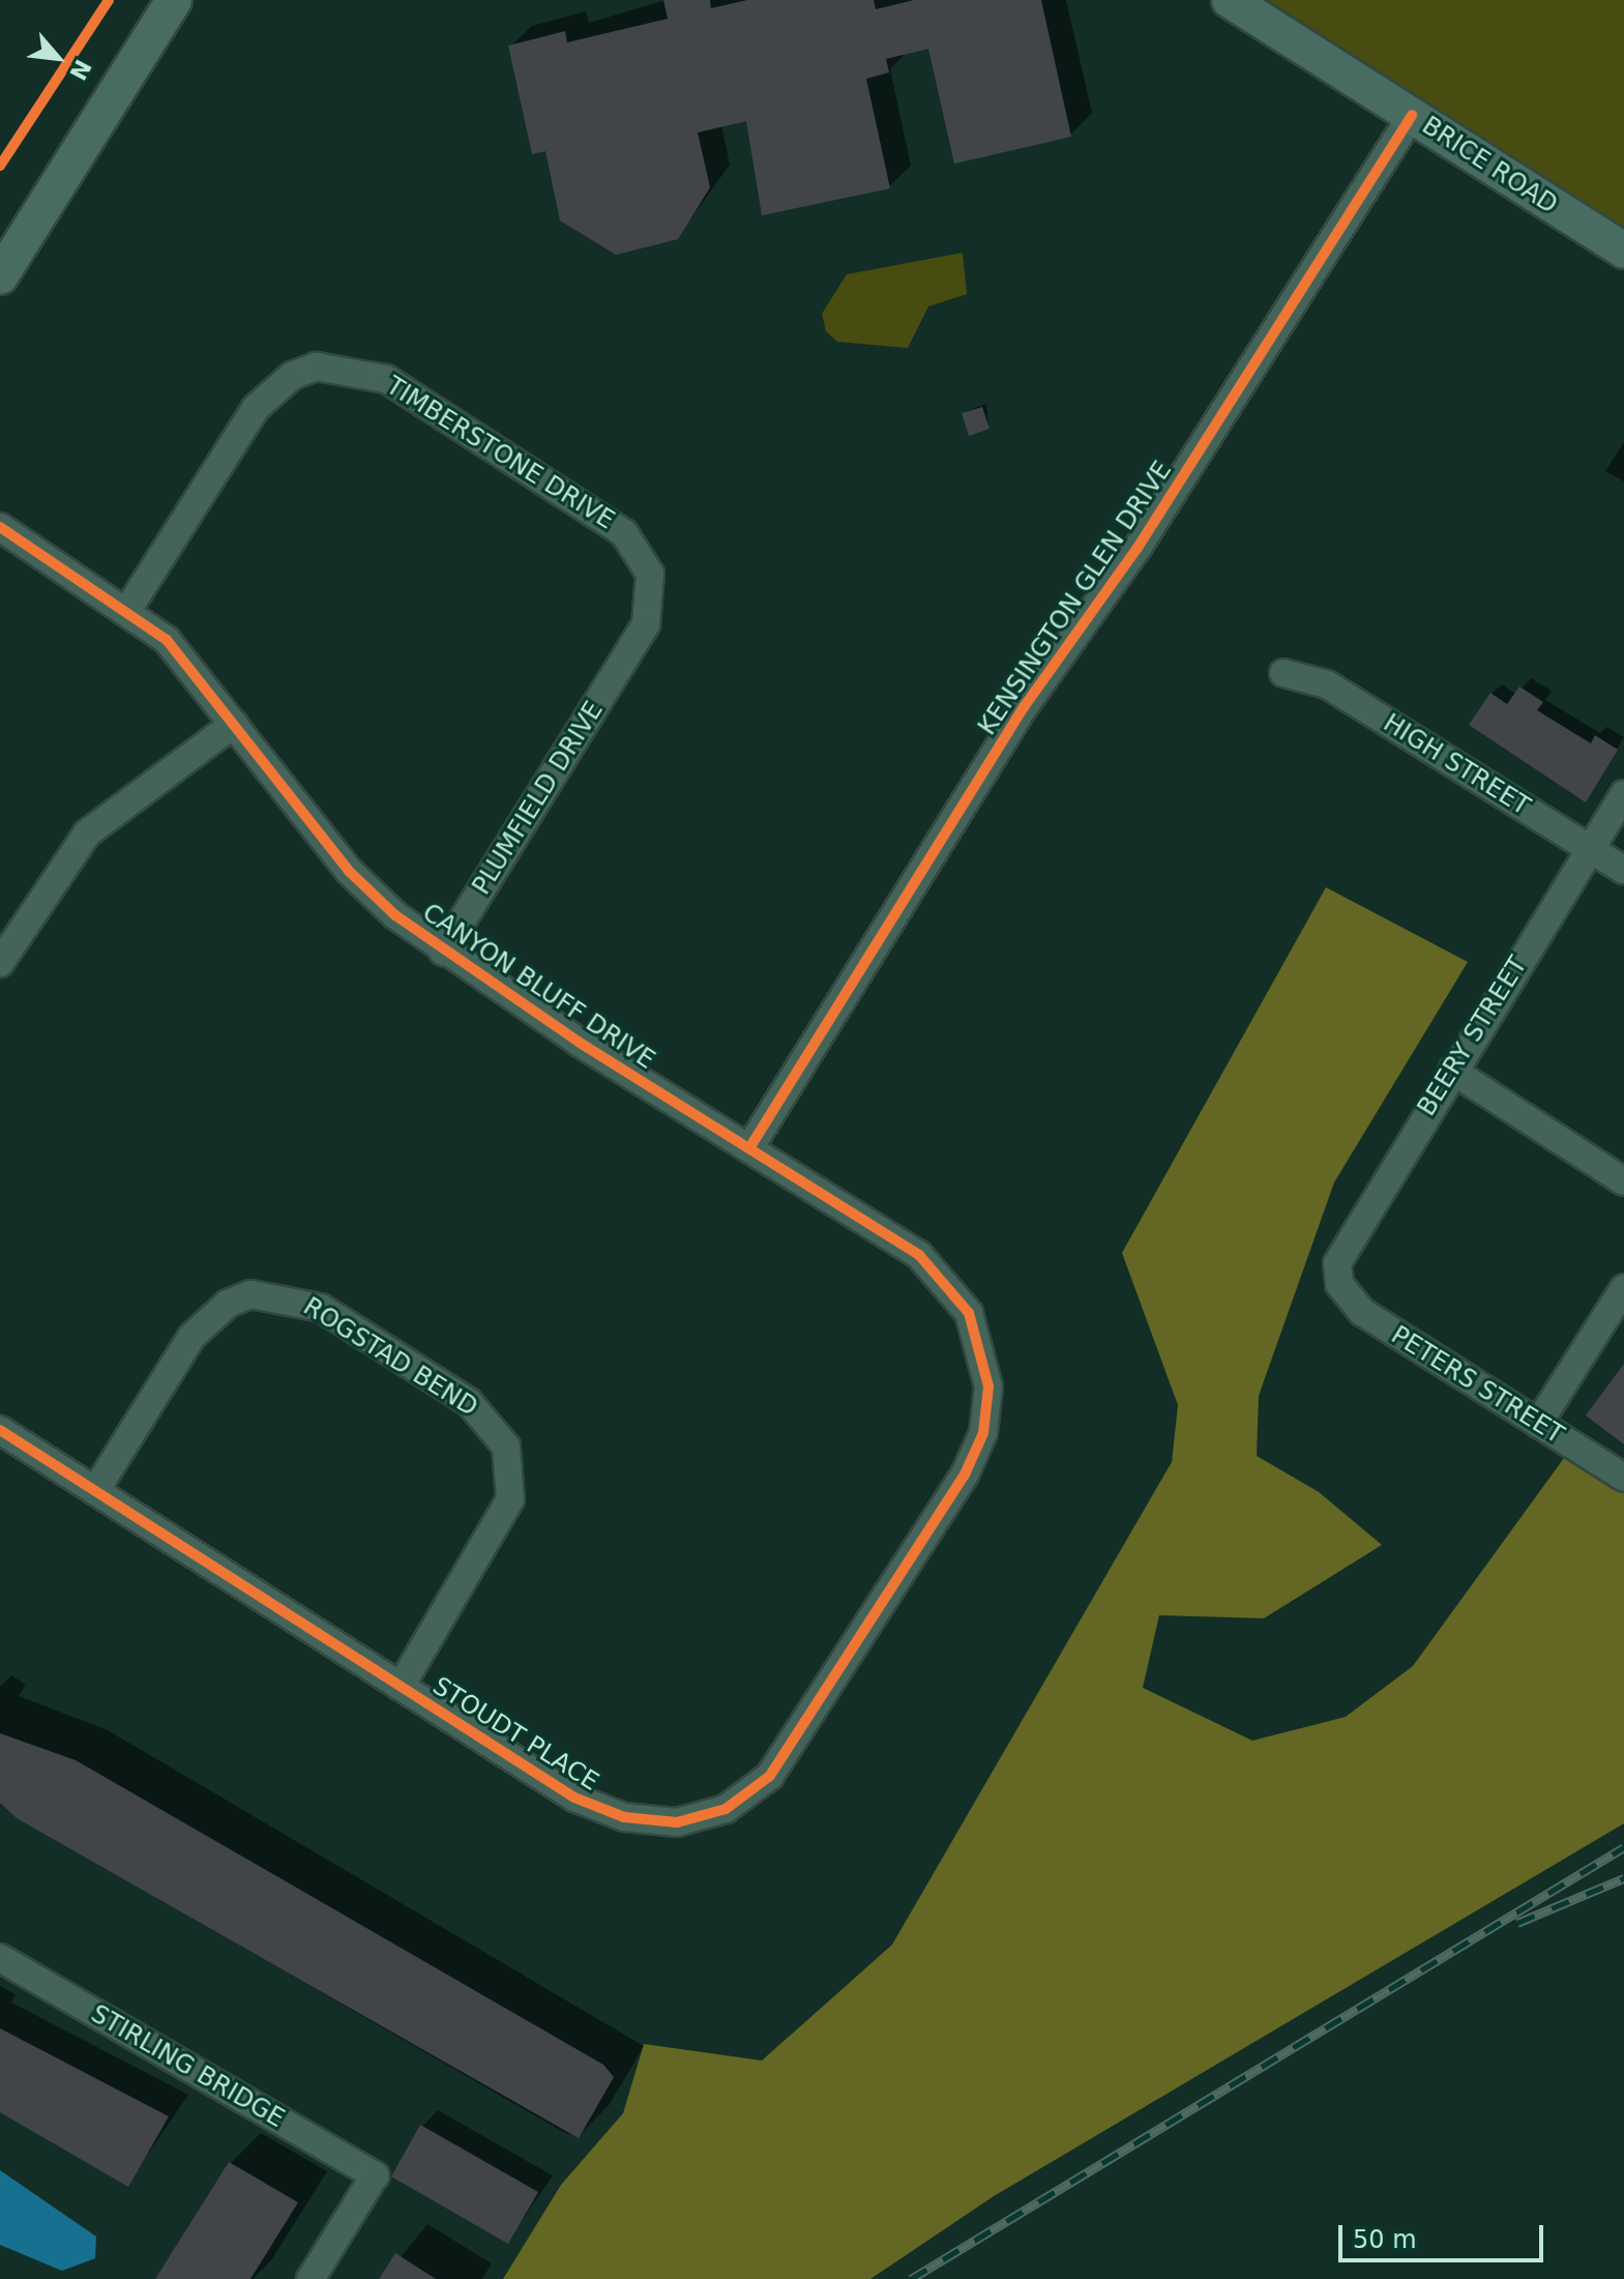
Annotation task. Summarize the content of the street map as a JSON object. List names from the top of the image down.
{
  "streets": {
    "main road": ["BRICE ROAD"],
    "street": [
      "TIMBERSTONE DRIVE",
      "KENSINGTON GLEN DRIVE",
      "HIGH STREET",
      "PLUMFIELD DRIVE",
      "CANYON BLUFF DRIVE",
      "BEERY STREET",
      "ROGSTAD BEND",
      "PETERS STREET",
      "STOUDT PLACE",
      "STIRLING BRIDGE"
    ]
  },
  "crossings": [
    ["BRICE ROAD", "KENSINGTON GLEN DRIVE"],
    ["TIMBERSTONE DRIVE", "PLUMFIELD DRIVE"],
    ["TIMBERSTONE DRIVE", "CANYON BLUFF DRIVE"],
    ["KENSINGTON GLEN DRIVE", "CANYON BLUFF DRIVE"],
    ["HIGH STREET", "BEERY STREET"],
    ["PLUMFIELD DRIVE", "CANYON BLUFF DRIVE"],
    ["CANYON BLUFF DRIVE", "STOUDT PLACE"],
    ["BEERY STREET", "PETERS STREET"],
    ["ROGSTAD BEND", "STOUDT PLACE"]
  ],
  "scale_bar": "50 m",
  "north": "bottom right"
}
